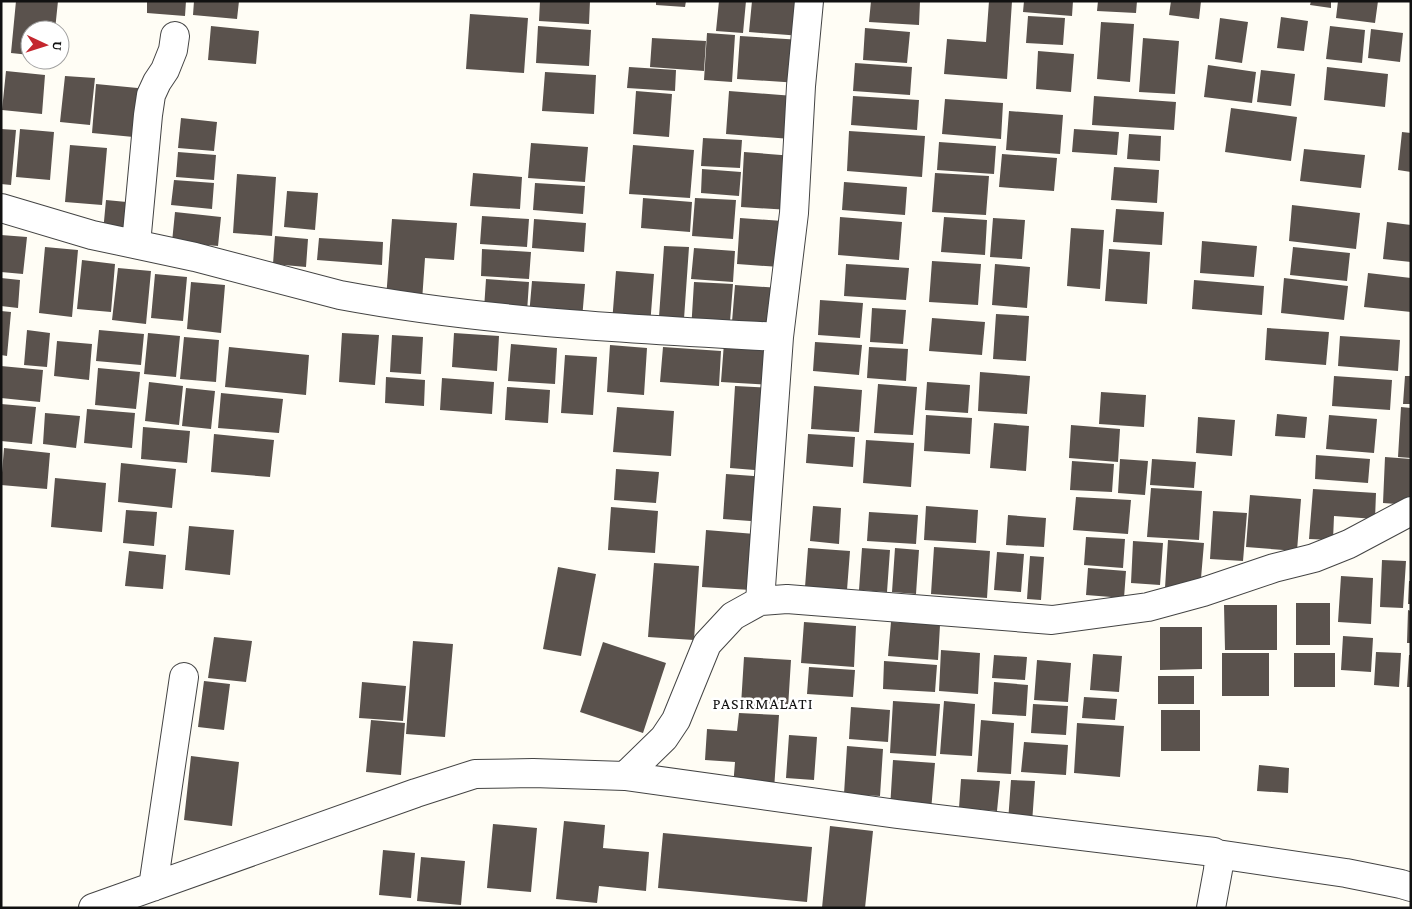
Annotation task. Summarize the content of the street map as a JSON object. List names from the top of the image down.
{
  "districts": ["PASIRMALATI"],
  "north": "right"
}
